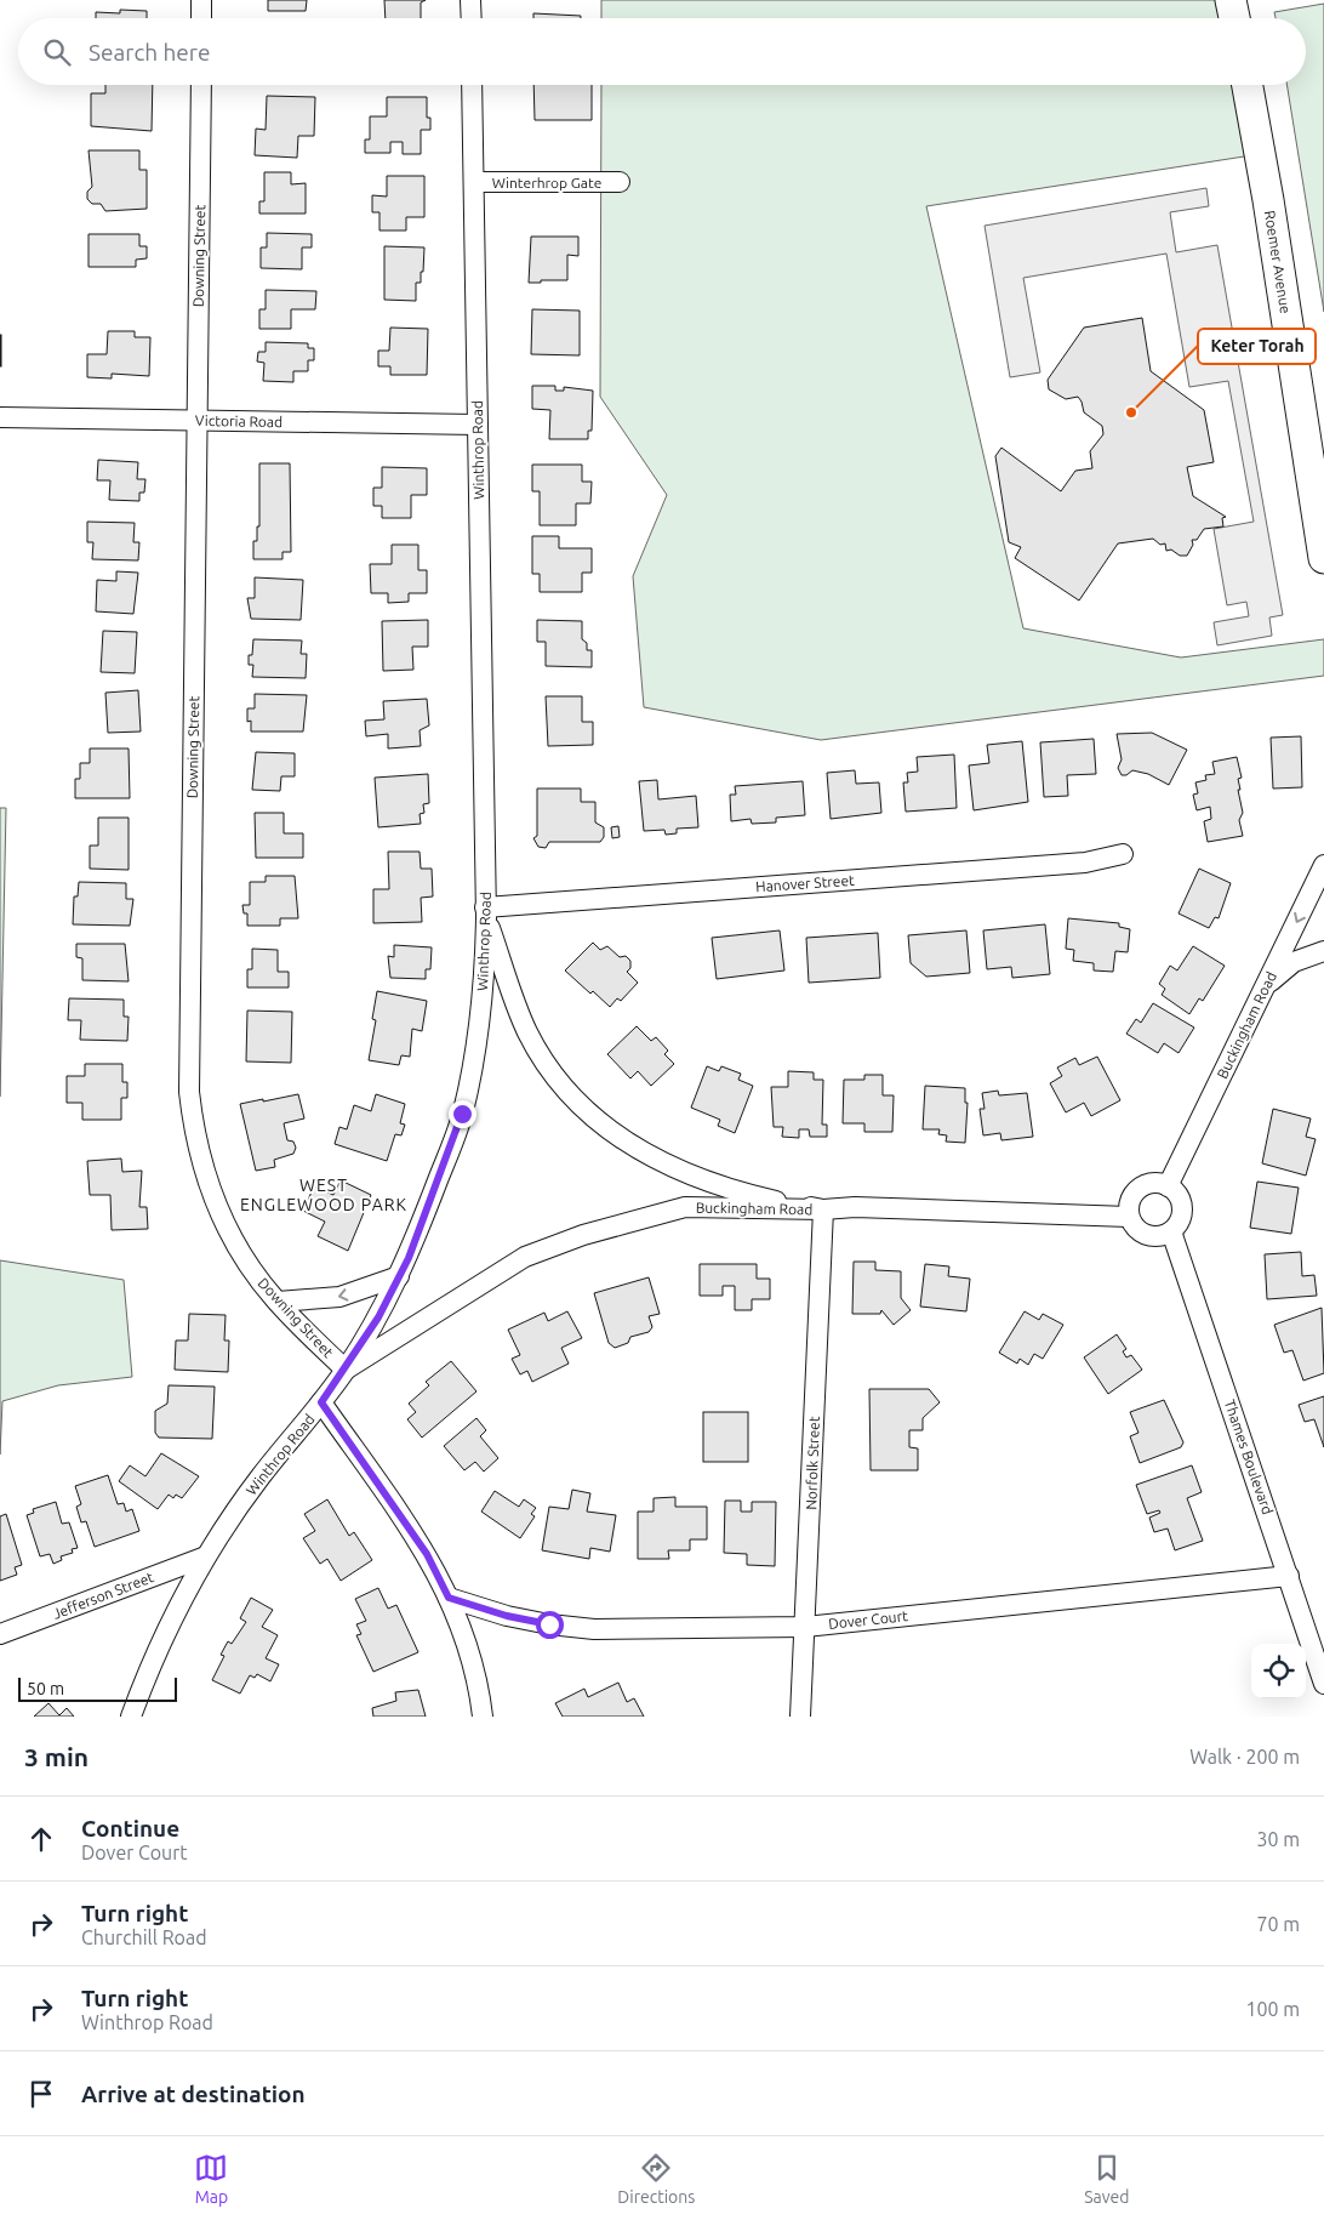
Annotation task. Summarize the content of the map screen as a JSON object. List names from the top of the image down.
{
  "streets": {
    "main road": ["Roemer Avenue"],
    "street": [
      "Winterhrop Gate",
      "Downing Street",
      "Victoria Road",
      "Winthrop Road",
      "Hanover Street",
      "Buckingham Road",
      "Thames Boulevard",
      "Norfolk Street",
      "Jefferson Street",
      "Dover Court"
    ]
  },
  "crossings": [
    ["Winterhrop Gate", "Winthrop Road"],
    ["Downing Street", "Victoria Road"],
    ["Downing Street", "Winthrop Road"],
    ["Downing Street", "Buckingham Road"],
    ["Victoria Road", "Winthrop Road"],
    ["Winthrop Road", "Hanover Street"],
    ["Winthrop Road", "Buckingham Road"],
    ["Winthrop Road", "Jefferson Street"],
    ["Buckingham Road", "Thames Boulevard"],
    ["Buckingham Road", "Norfolk Street"],
    ["Thames Boulevard", "Dover Court"],
    ["Norfolk Street", "Dover Court"]
  ],
  "districts": ["WEST ENGLEWOOD PARK"],
  "places": ["Keter Torah"],
  "scale_bar": "50 m",
  "page": {
    "search": "Search here",
    "scale": "50 m",
    "heading": ["3 min", "Walk · 200 m"],
    "list": [
      ["Continue", "Dover Court", "30 m"],
      ["Turn right", "Churchill Road", "70 m"],
      ["Turn right", "Winthrop Road", "100 m"],
      "Arrive at destination"
    ],
    "nav": ["Map", "Directions", "Saved"]
  }
}
